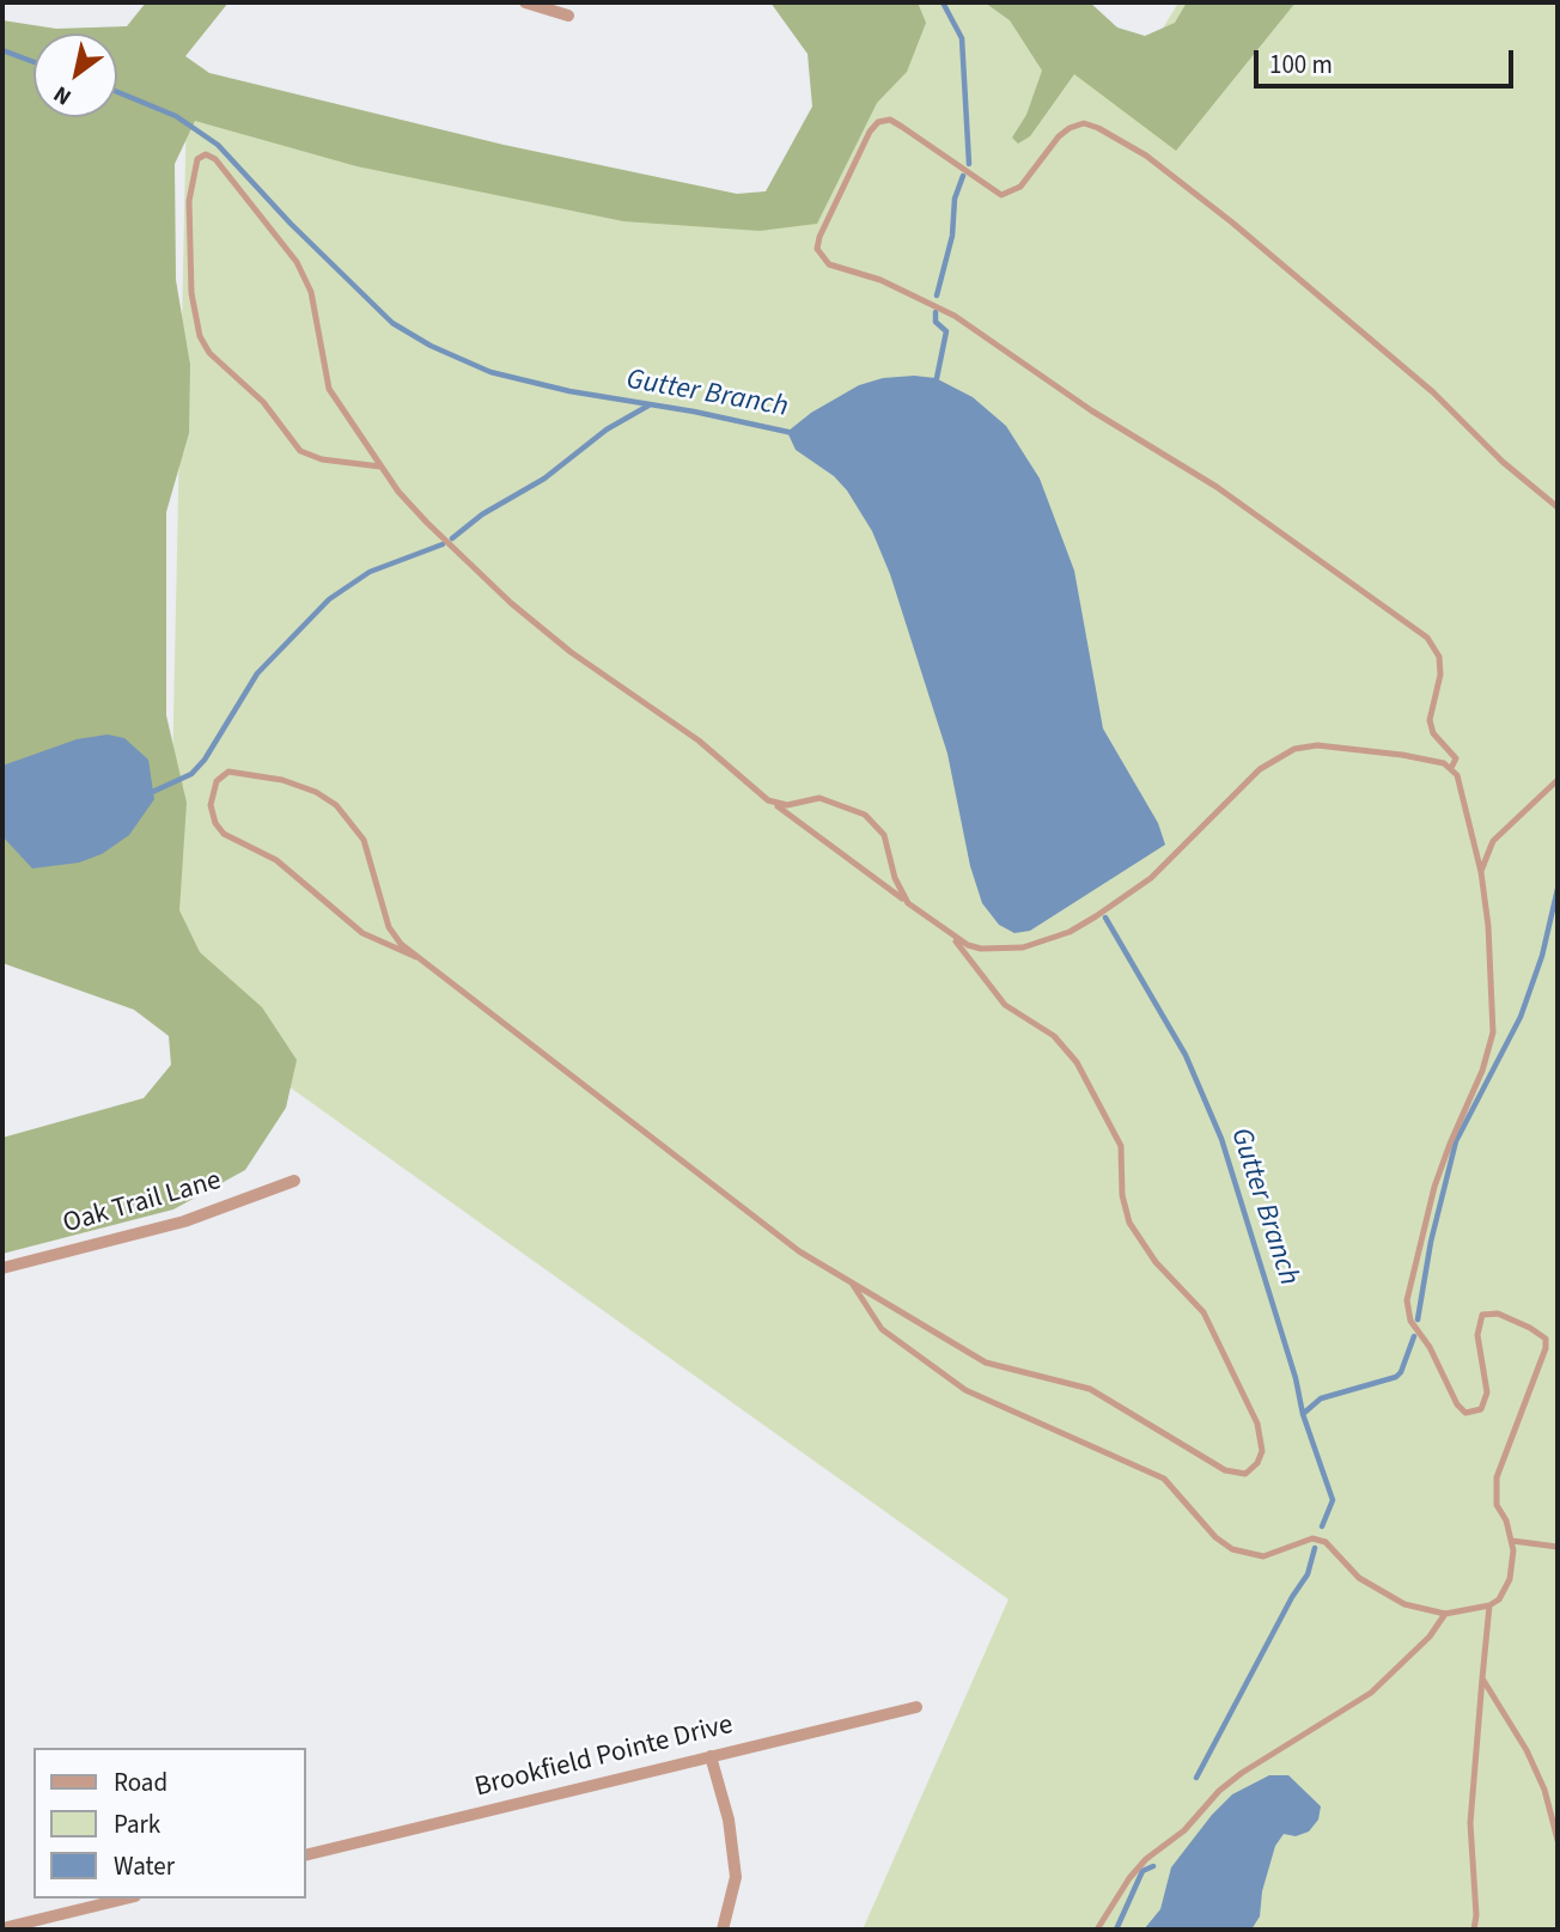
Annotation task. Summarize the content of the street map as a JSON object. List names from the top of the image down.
{
  "streets": {
    "street": ["Oak Trail Lane", "Brookfield Pointe Drive"]
  },
  "water": ["Gutter Branch"],
  "legend": ["Road", "Park", "Water"],
  "scale_bar": "100 m",
  "north": "bottom left"
}
